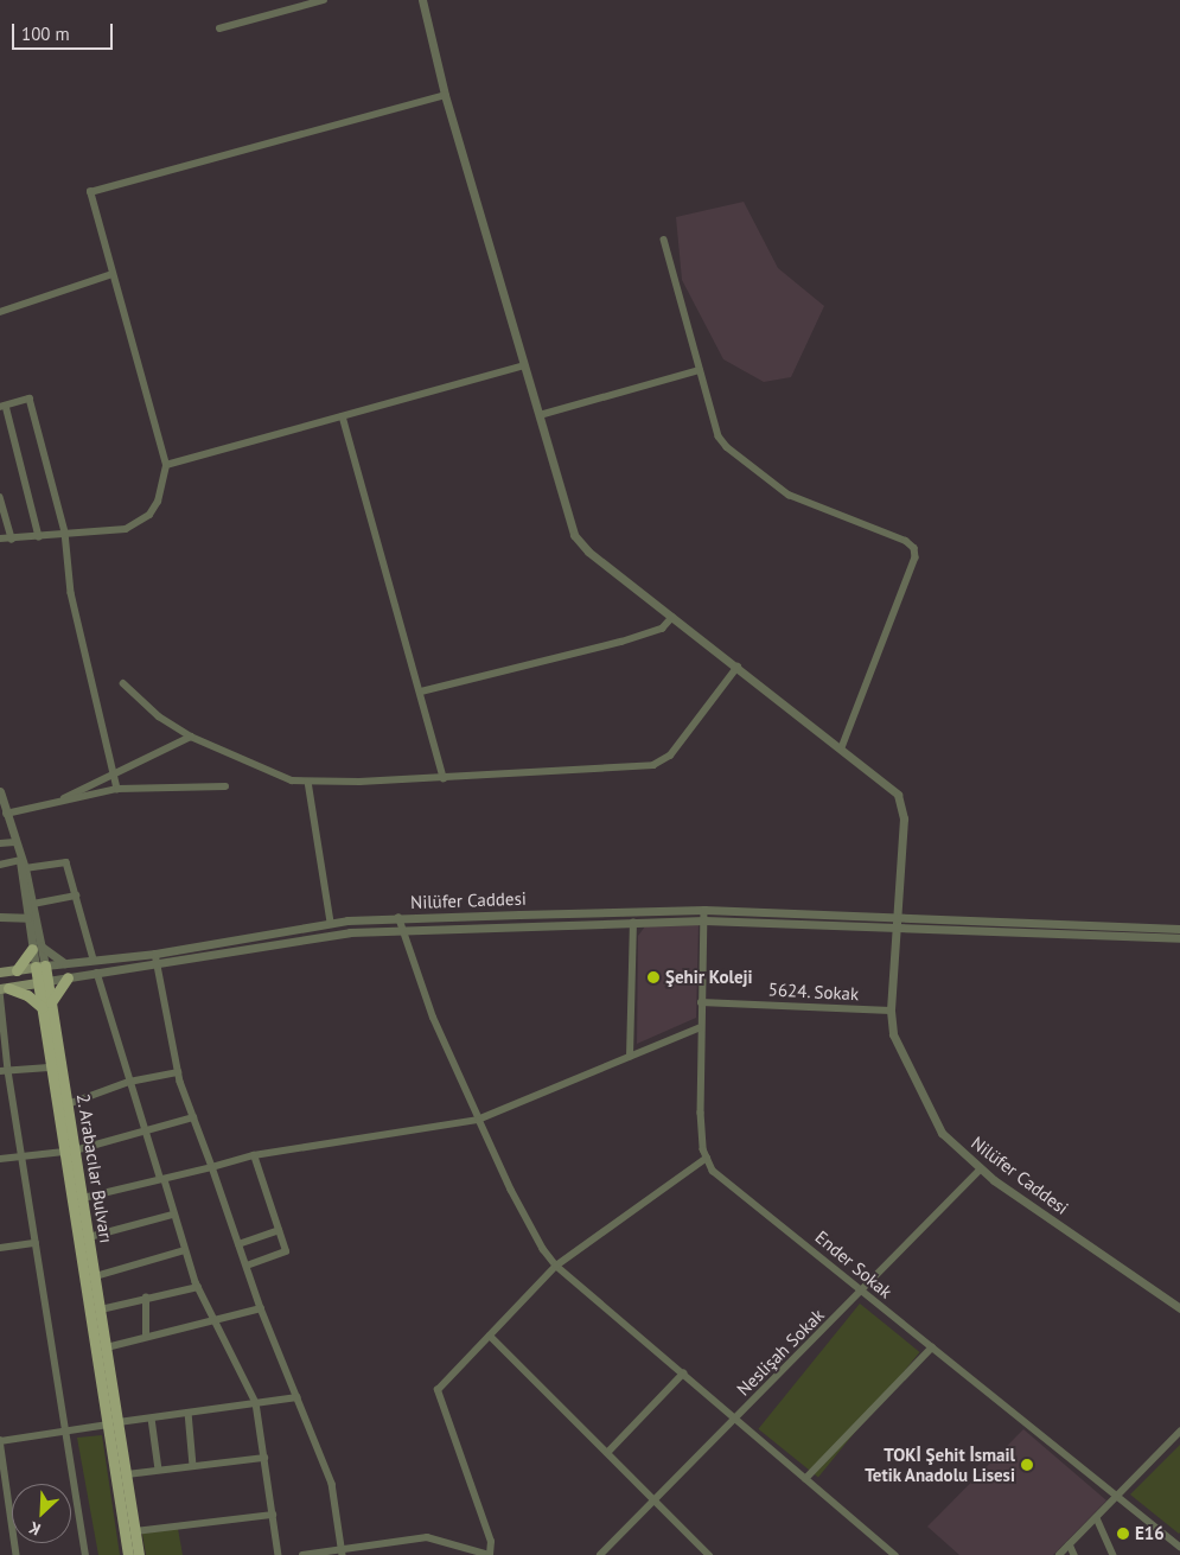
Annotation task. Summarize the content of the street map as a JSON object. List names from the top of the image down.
{
  "streets": {
    "main road": ["2. Arabacılar Bulvarı"],
    "street": [
      "Nilüfer Caddesi",
      "5624. Sokak",
      "Ender Sokak",
      "Neslişah Sokak"
    ]
  },
  "crossings": [
    ["Nilüfer Caddesi", "5624. Sokak"],
    ["Nilüfer Caddesi", "Ender Sokak"],
    ["Nilüfer Caddesi", "Neslişah Sokak"],
    ["5624. Sokak", "Ender Sokak"],
    ["Ender Sokak", "Neslişah Sokak"]
  ],
  "places": ["Şehir Koleji", "TOKİ Şehit İsmail Tetik Anadolu Lisesi", "E16"],
  "scale_bar": "100 m",
  "north": "bottom left"
}
